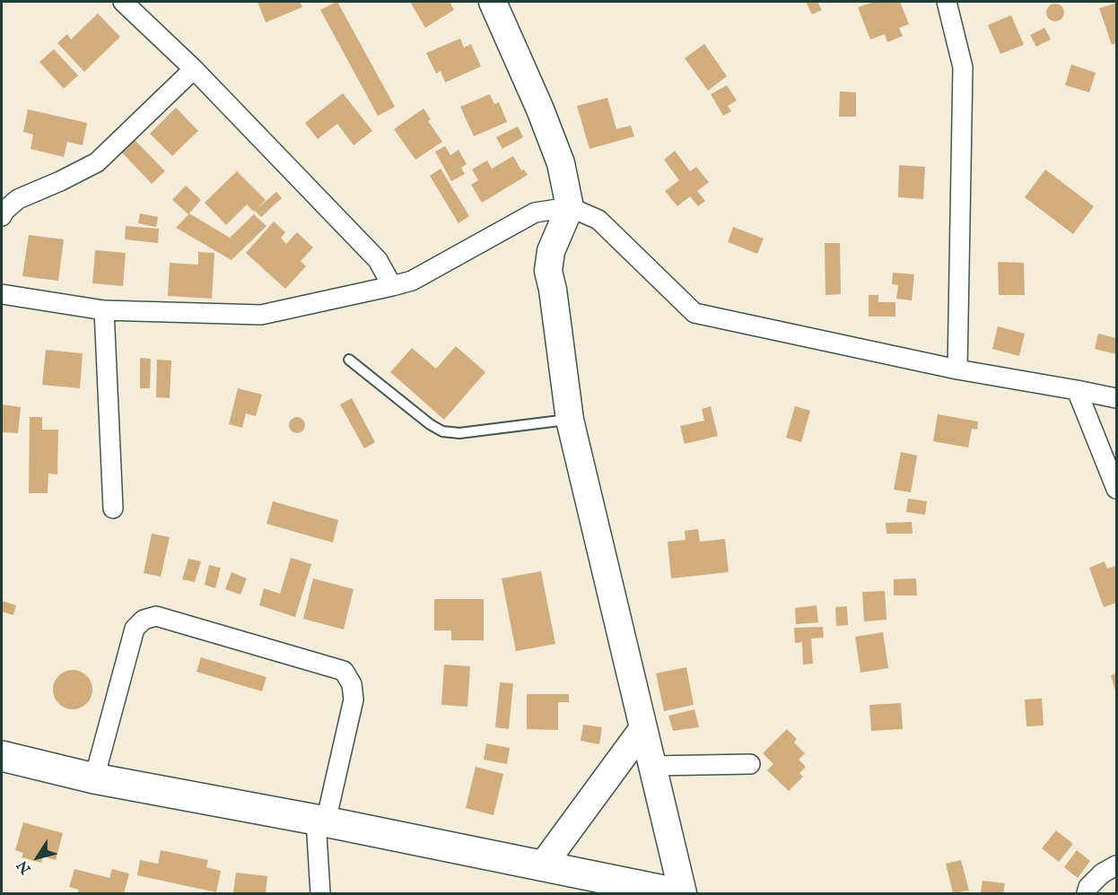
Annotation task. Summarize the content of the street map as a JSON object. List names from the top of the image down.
{
  "north": "bottom left"
}
